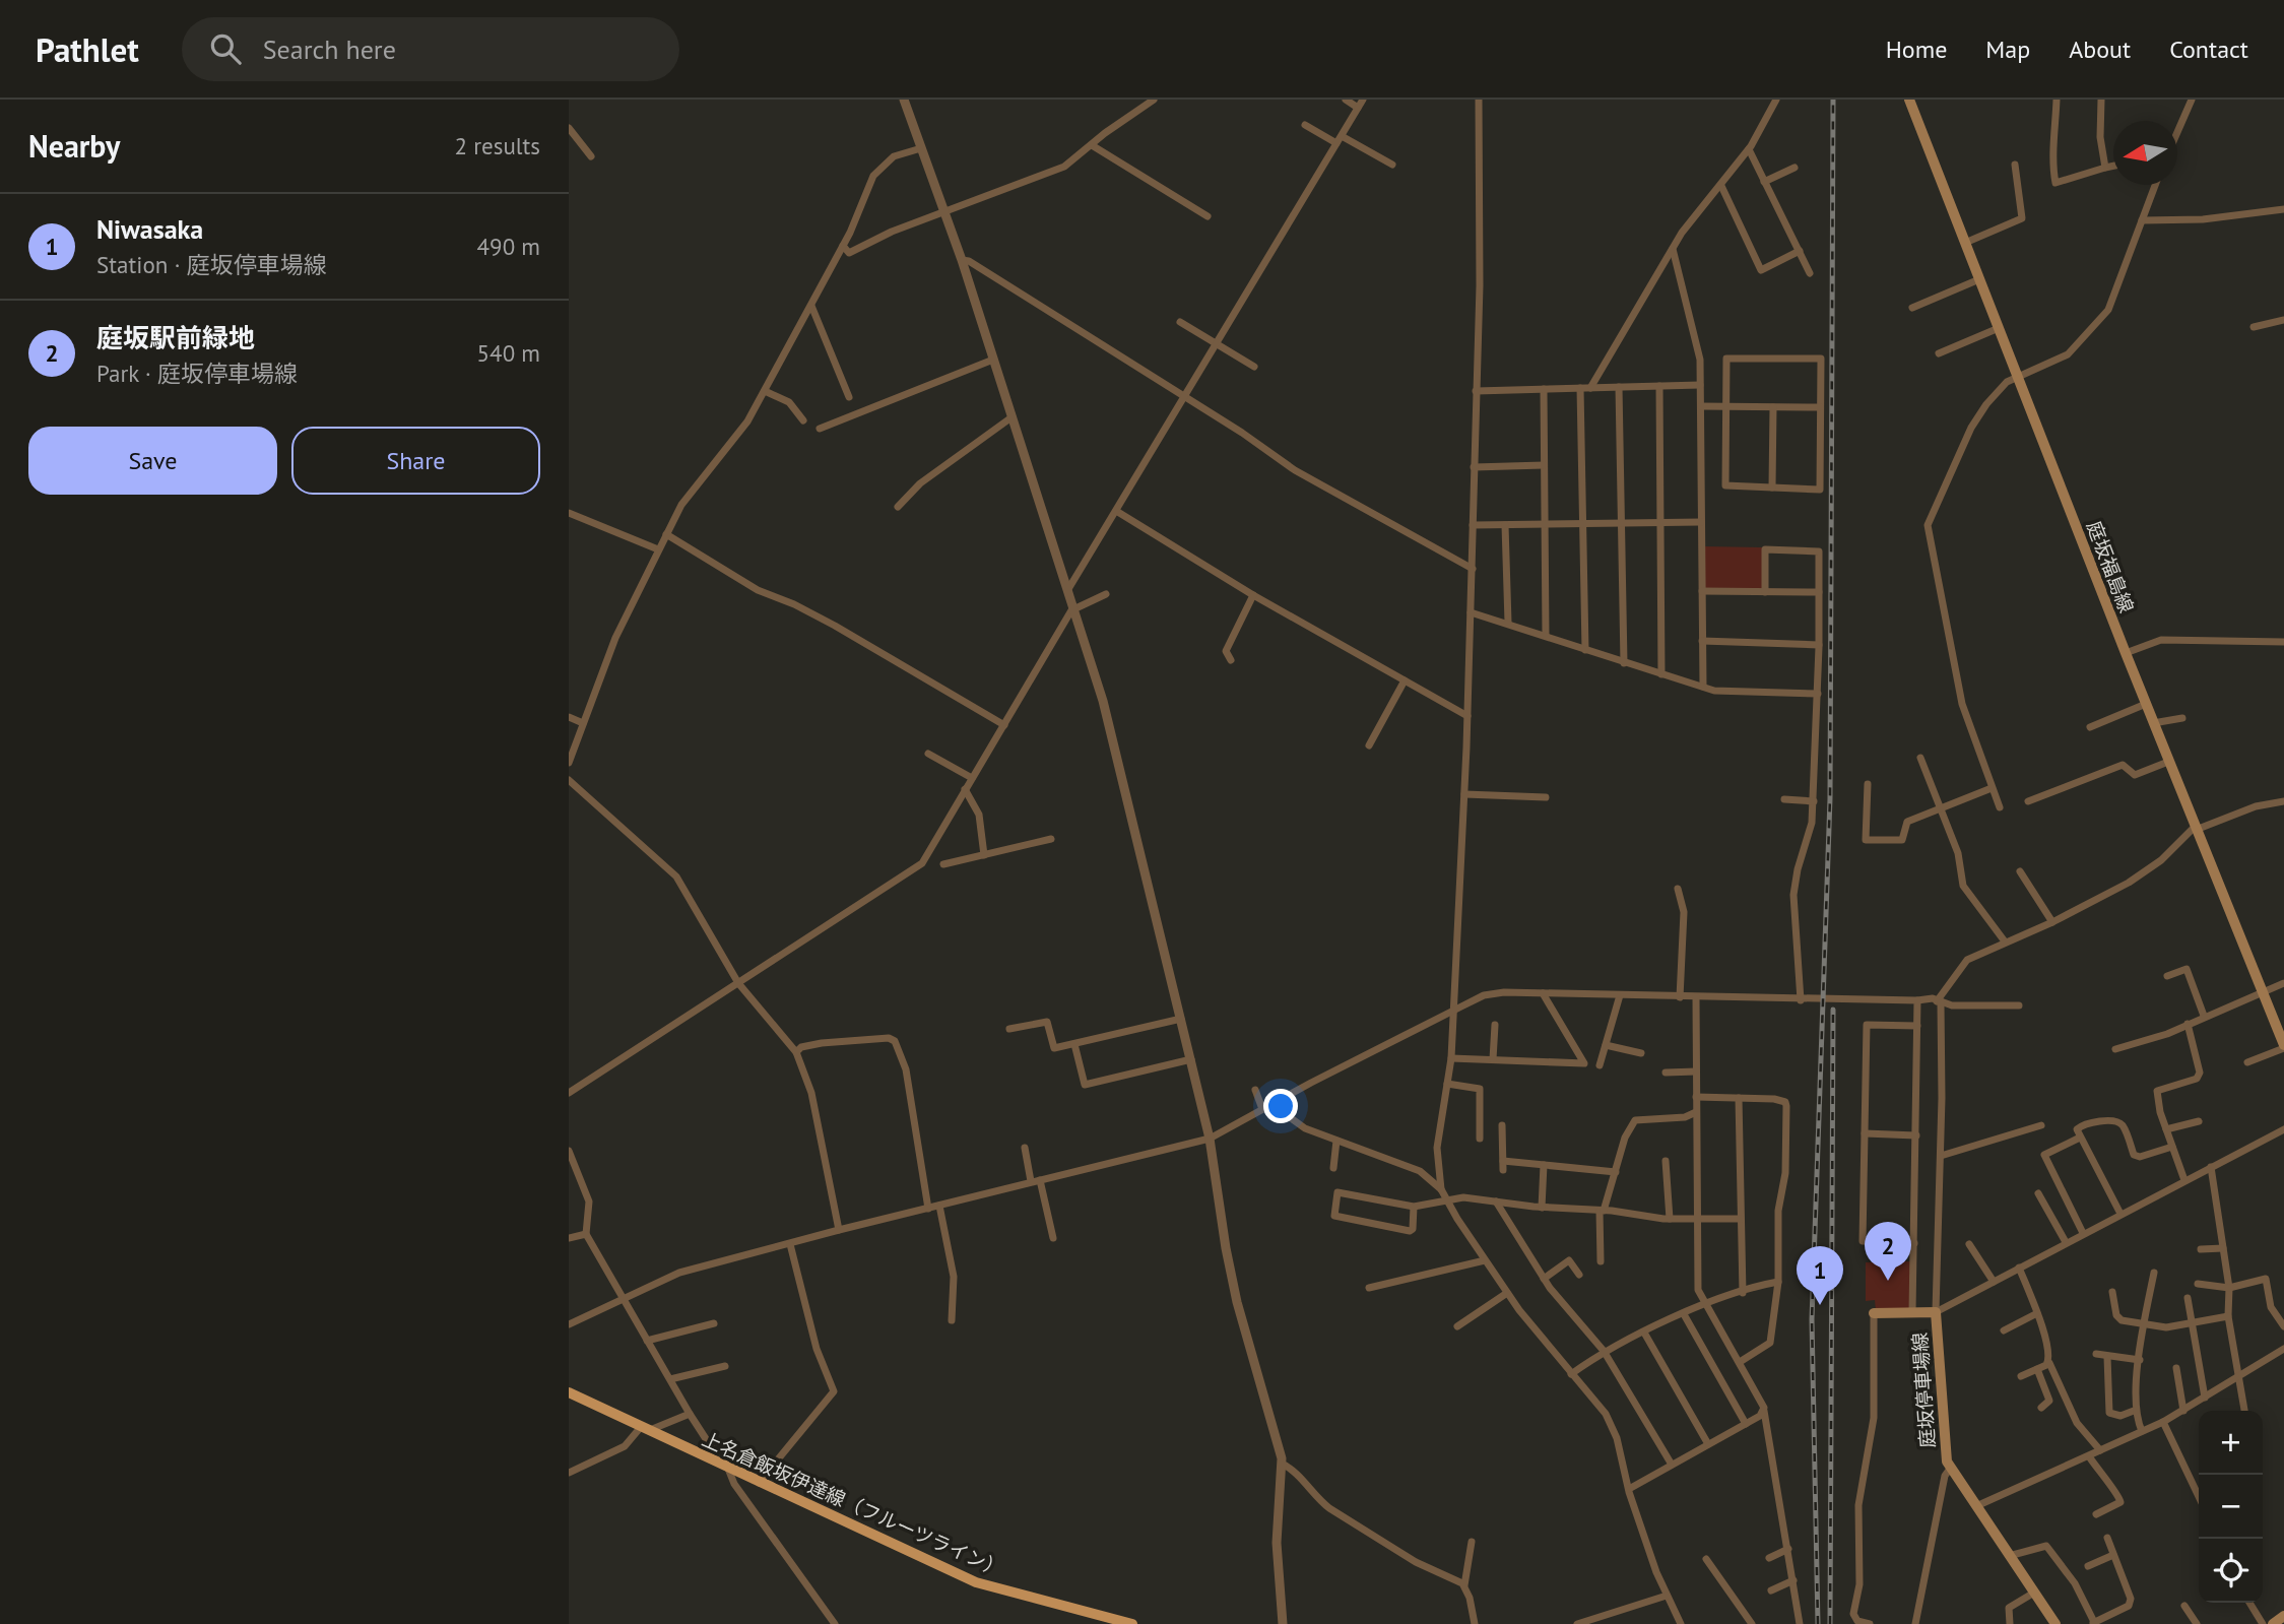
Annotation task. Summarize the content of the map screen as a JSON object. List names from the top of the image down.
{
  "streets": {
    "main road": ["庭坂福島線", "庭坂停車場線", "上名倉飯坂伊達線（フルーツライン）"]
  },
  "north": "left",
  "page": {
    "header": "Pathlet",
    "search": "Search here",
    "nav": [
      "Home",
      "Map",
      "About",
      "Contact"
    ],
    "heading": ["Nearby", "2 results"],
    "list": [
      {
        "mark": "1",
        "name": "Niwasaka",
        "note": "Station · 庭坂停車場線",
        "value": "490 m"
      },
      {
        "mark": "2",
        "name": "庭坂駅前緑地",
        "note": "Park · 庭坂停車場線",
        "value": "540 m"
      }
    ],
    "buttons": ["Save", "Share"],
    "pins": ["2", "1"],
    "map_buttons": ["+", "−"]
  }
}
